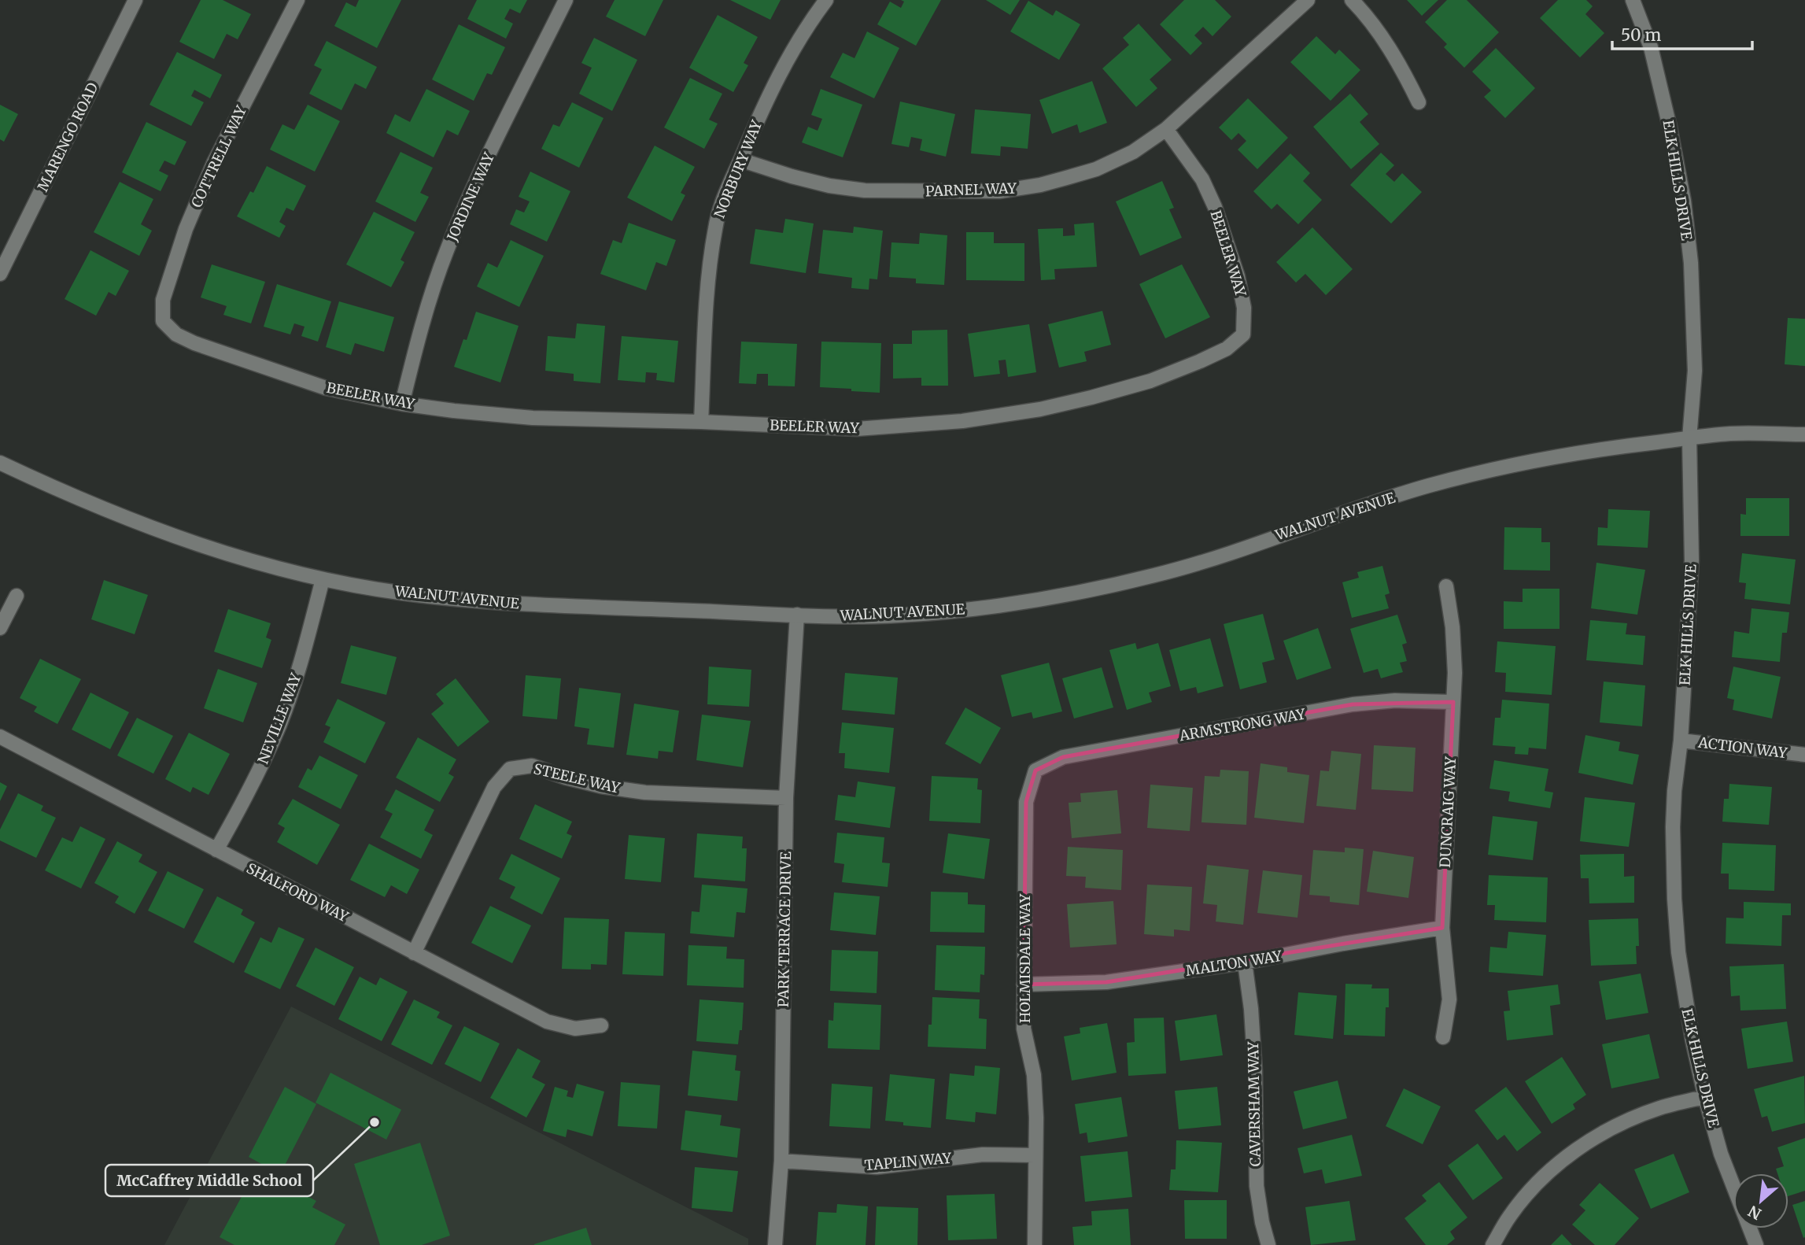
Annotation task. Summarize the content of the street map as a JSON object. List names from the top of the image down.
{
  "streets": {
    "street": [
      "MARENGO ROAD",
      "COTTRELL WAY",
      "NORBURY WAY",
      "ELK HILLS DRIVE",
      "PARNEL WAY",
      "JORDINE WAY",
      "BEELER WAY",
      "WALNUT AVENUE",
      "NEVILLE WAY",
      "ARMSTRONG WAY",
      "ACTION WAY",
      "STEELE WAY",
      "DUNCRAIG WAY",
      "SHALFORD WAY",
      "PARK TERRACE DRIVE",
      "HOLMISDALE WAY",
      "MALTON WAY",
      "CAVERSHAM WAY",
      "TAPLIN WAY"
    ]
  },
  "crossings": [
    ["COTTRELL WAY", "BEELER WAY"],
    ["NORBURY WAY", "PARNEL WAY"],
    ["NORBURY WAY", "BEELER WAY"],
    ["ELK HILLS DRIVE", "WALNUT AVENUE"],
    ["ELK HILLS DRIVE", "ACTION WAY"],
    ["PARNEL WAY", "BEELER WAY"],
    ["JORDINE WAY", "BEELER WAY"],
    ["WALNUT AVENUE", "NEVILLE WAY"],
    ["WALNUT AVENUE", "PARK TERRACE DRIVE"],
    ["NEVILLE WAY", "SHALFORD WAY"],
    ["ARMSTRONG WAY", "DUNCRAIG WAY"],
    ["ARMSTRONG WAY", "HOLMISDALE WAY"],
    ["STEELE WAY", "SHALFORD WAY"],
    ["STEELE WAY", "PARK TERRACE DRIVE"],
    ["DUNCRAIG WAY", "MALTON WAY"],
    ["PARK TERRACE DRIVE", "TAPLIN WAY"],
    ["HOLMISDALE WAY", "MALTON WAY"],
    ["HOLMISDALE WAY", "TAPLIN WAY"],
    ["MALTON WAY", "CAVERSHAM WAY"]
  ],
  "places": ["McCaffrey Middle School"],
  "scale_bar": "50 m",
  "north": "bottom left"
}
